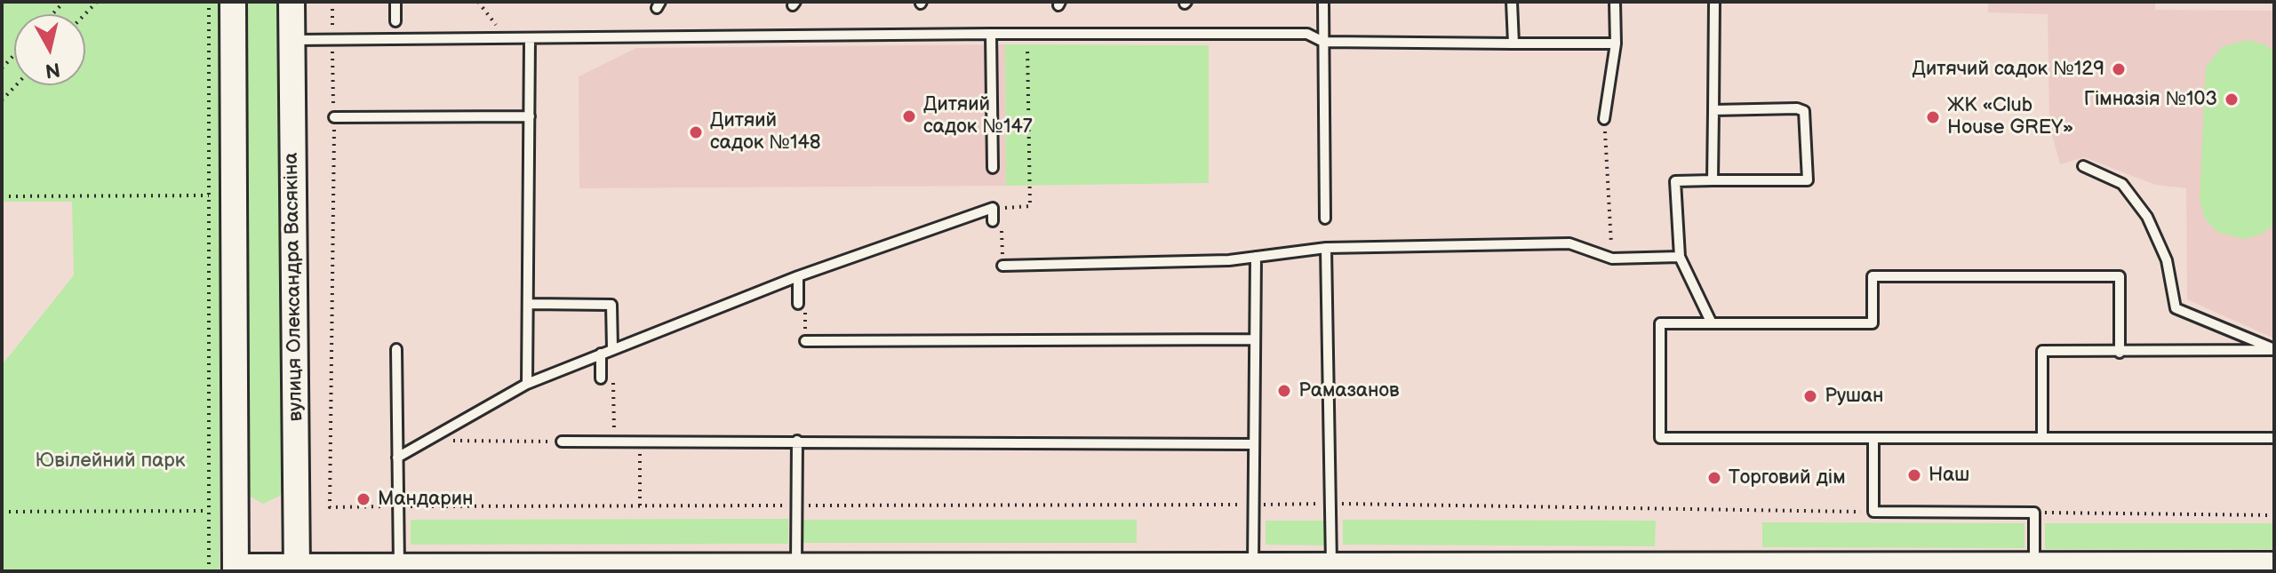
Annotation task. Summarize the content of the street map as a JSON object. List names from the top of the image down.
{
  "streets": {
    "street": ["вулиця Олександра Васякіна"]
  },
  "parks": ["Ювілейний парк"],
  "places": [
    "Дитячий садок №129",
    "Гімназія №103",
    "Дитяий садок №147",
    "ЖК «Club House GREY»",
    "Дитяий садок №148",
    "Рамазанов",
    "Рушан",
    "Наш",
    "Торговий дім",
    "Мандарин"
  ],
  "north": "bottom"
}
